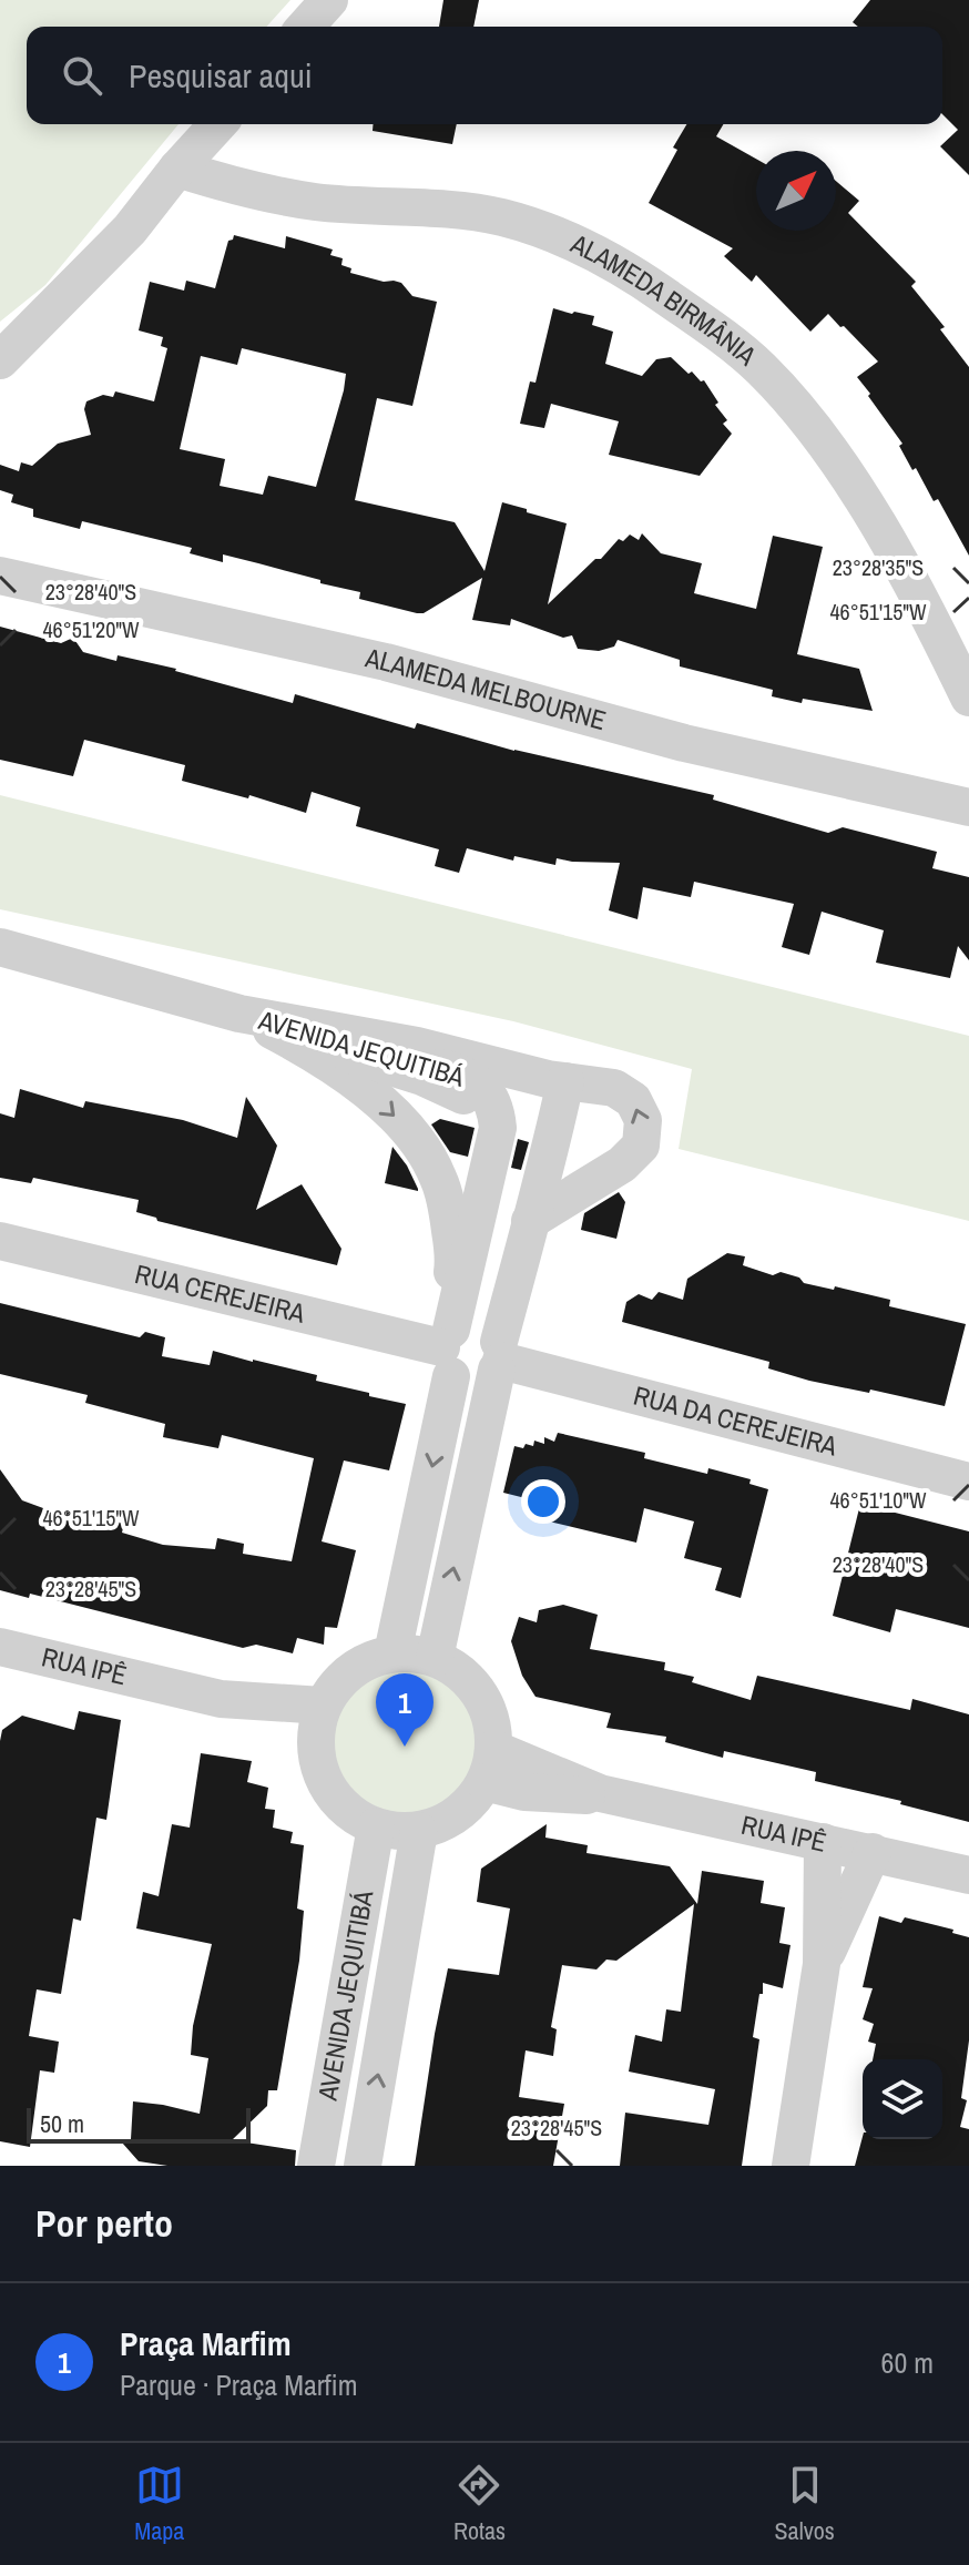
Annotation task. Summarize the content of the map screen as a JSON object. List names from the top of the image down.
{
  "streets": {
    "street": [
      "ALAMEDA BIRMÂNIA",
      "ALAMEDA MELBOURNE",
      "AVENIDA JEQUITIBÁ",
      "RUA CEREJEIRA",
      "RUA DA CEREJEIRA",
      "RUA IPÊ"
    ]
  },
  "crossings": [
    ["AVENIDA JEQUITIBÁ", "RUA CEREJEIRA"],
    ["AVENIDA JEQUITIBÁ", "RUA DA CEREJEIRA"],
    ["AVENIDA JEQUITIBÁ", "RUA IPÊ"],
    ["RUA CEREJEIRA", "RUA DA CEREJEIRA"]
  ],
  "scale_bar": "50 m",
  "north": "top right",
  "page": {
    "search": "Pesquisar aqui",
    "pins": "1",
    "scale": "50 m",
    "heading": "Por perto",
    "list": [
      {
        "mark": "1",
        "name": "Praça Marfim",
        "note": "Parque · Praça Marfim",
        "value": "60 m"
      }
    ],
    "nav": ["Mapa", "Rotas", "Salvos"]
  },
  "coordinates": [
    "23°28'35\"S",
    "23°28'40\"S",
    "46°51'15\"W",
    "46°51'20\"W",
    "46°51'10\"W",
    "23°28'45\"S"
  ]
}
